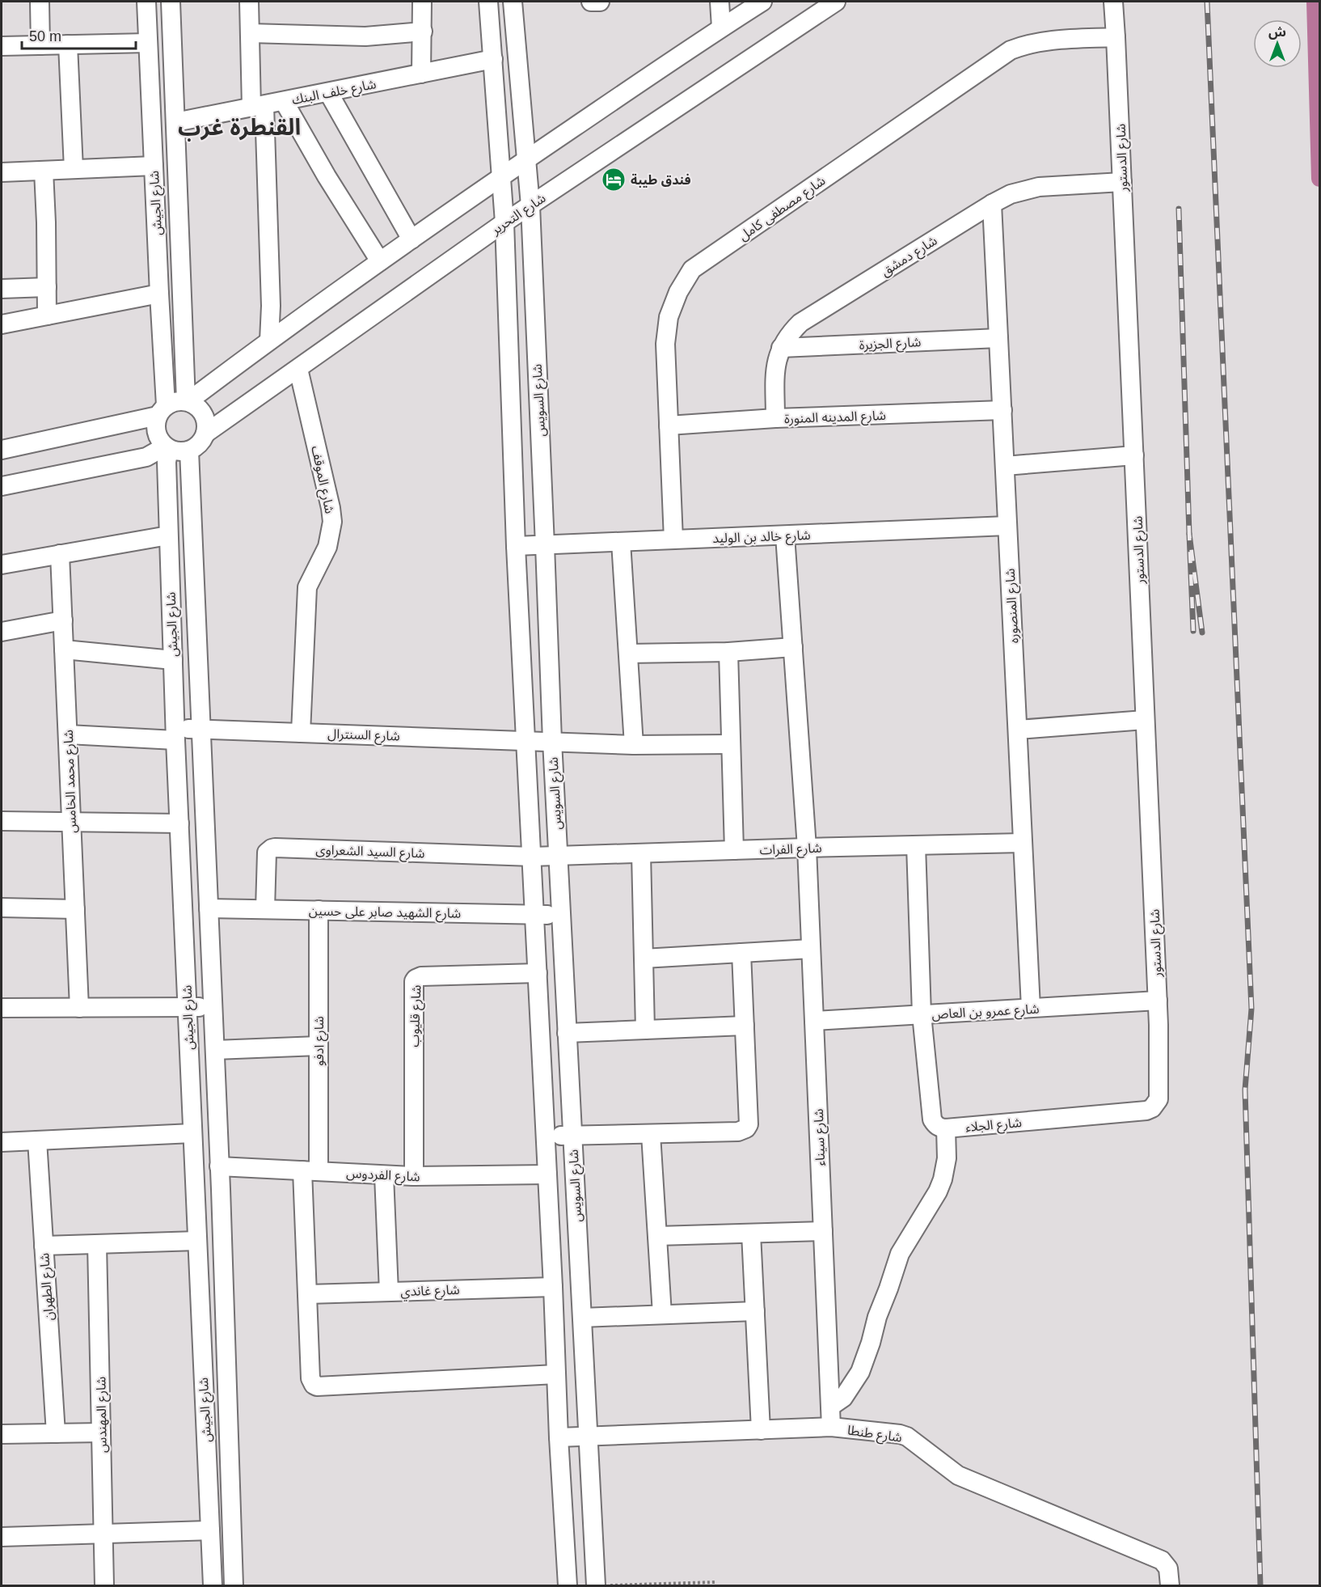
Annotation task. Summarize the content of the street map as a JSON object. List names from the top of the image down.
{
  "streets": {
    "street": [
      "شارع خلف البنك",
      "شارع الدستور",
      "شارع الجيش",
      "شارع مصطفى كامل",
      "شارع التحرير",
      "شارع دمشق",
      "شارع الجزيرة",
      "شارع السويس",
      "شارع المدينه المنورة",
      "شارع الموقف",
      "شارع خالد بن الوليد",
      "شارع المنصوره",
      "شارع السنترال",
      "شارع محمد الخامس",
      "شارع الفرات",
      "شارع السيد الشعراوى",
      "شارع الشهيد صابر على حسين",
      "شارع عمرو بن العاص",
      "شارع قليوب",
      "شارع ادفو",
      "شارع الجلاء",
      "شارع سيناء",
      "شارع الفردوس",
      "شارع الطهران",
      "شارع غاندي",
      "شارع المهندس",
      "شارع طنطا"
    ]
  },
  "crossings": [
    ["شارع خلف البنك", "شارع الجيش"],
    ["شارع خلف البنك", "شارع السويس"],
    ["شارع الدستور", "شارع مصطفى كامل"],
    ["شارع الدستور", "شارع دمشق"],
    ["شارع الدستور", "شارع عمرو بن العاص"],
    ["شارع الدستور", "شارع الجلاء"],
    ["شارع الجيش", "شارع التحرير"],
    ["شارع الجيش", "شارع السنترال"],
    ["شارع الجيش", "شارع الشهيد صابر على حسين"],
    ["شارع الجيش", "شارع الفردوس"],
    ["شارع مصطفى كامل", "شارع المدينه المنورة"],
    ["شارع مصطفى كامل", "شارع خالد بن الوليد"],
    ["شارع التحرير", "شارع السويس"],
    ["شارع التحرير", "شارع الموقف"],
    ["شارع دمشق", "شارع الجزيرة"],
    ["شارع دمشق", "شارع المدينه المنورة"],
    ["شارع دمشق", "شارع المنصوره"],
    ["شارع الجزيرة", "شارع المنصوره"],
    ["شارع السويس", "شارع خالد بن الوليد"],
    ["شارع السويس", "شارع السنترال"],
    ["شارع السويس", "شارع الفرات"],
    ["شارع السويس", "شارع السيد الشعراوى"],
    ["شارع السويس", "شارع الشهيد صابر على حسين"],
    ["شارع السويس", "شارع قليوب"],
    ["شارع السويس", "شارع ادفو"],
    ["شارع السويس", "شارع الفردوس"],
    ["شارع السويس", "شارع غاندي"],
    ["شارع السويس", "شارع طنطا"],
    ["شارع المدينه المنورة", "شارع المنصوره"],
    ["شارع الموقف", "شارع السنترال"],
    ["شارع خالد بن الوليد", "شارع المنصوره"],
    ["شارع خالد بن الوليد", "شارع سيناء"],
    ["شارع المنصوره", "شارع الفرات"],
    ["شارع المنصوره", "شارع عمرو بن العاص"],
    ["شارع السنترال", "شارع محمد الخامس"],
    ["شارع الفرات", "شارع السيد الشعراوى"],
    ["شارع الفرات", "شارع سيناء"],
    ["شارع السيد الشعراوى", "شارع الشهيد صابر على حسين"],
    ["شارع الشهيد صابر على حسين", "شارع ادفو"],
    ["شارع عمرو بن العاص", "شارع الجلاء"],
    ["شارع عمرو بن العاص", "شارع سيناء"],
    ["شارع قليوب", "شارع الفردوس"],
    ["شارع ادفو", "شارع الفردوس"],
    ["شارع ادفو", "شارع غاندي"],
    ["شارع سيناء", "شارع طنطا"]
  ],
  "districts": ["القنطرة غرب"],
  "places": {
    "hotel": ["فندق طيبة"]
  },
  "scale_bar": "50 m",
  "north": "top"
}
